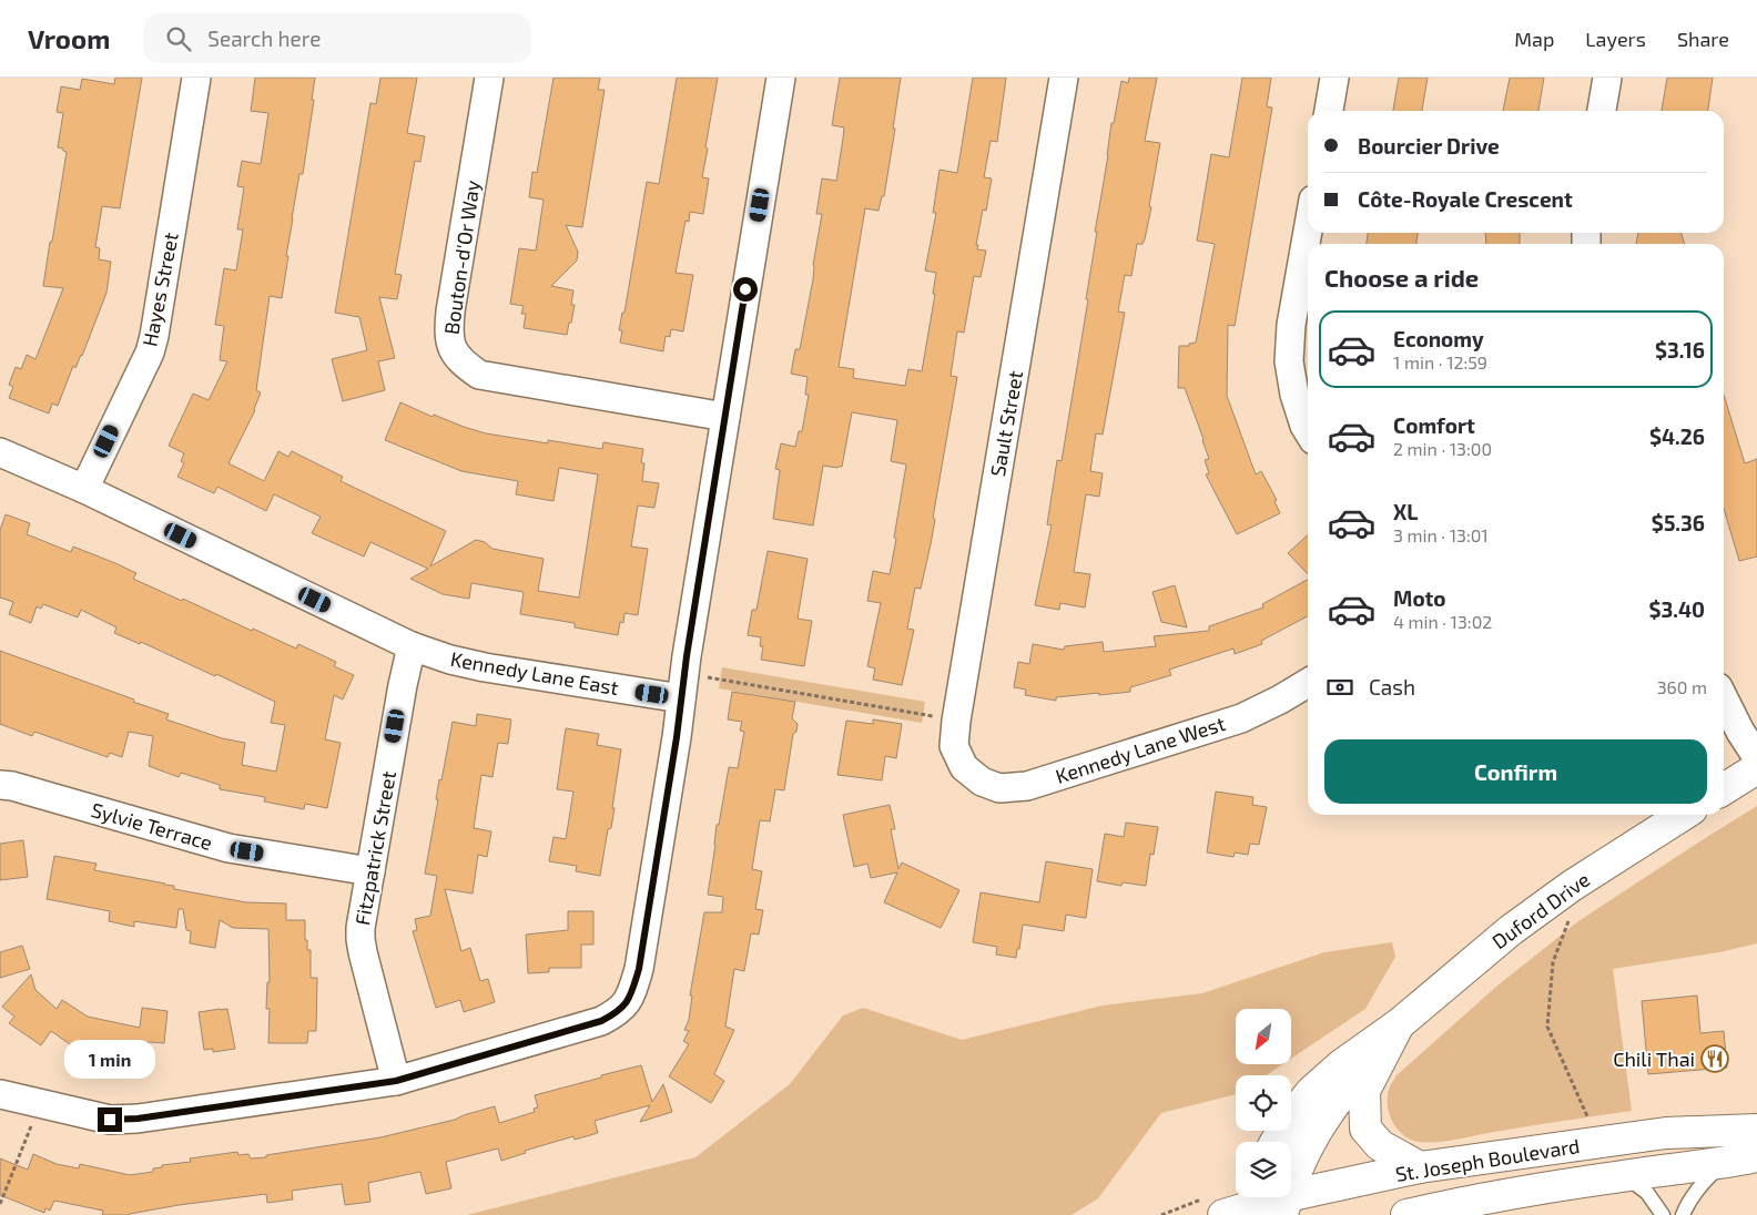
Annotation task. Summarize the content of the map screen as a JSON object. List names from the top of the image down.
{
  "streets": {
    "main road": ["Duford Drive", "St. Joseph Boulevard"],
    "street": [
      "Bouton-d'Or Way",
      "Hayes Street",
      "Sault Street",
      "Kennedy Lane East",
      "Kennedy Lane West",
      "Sylvie Terrace",
      "Fitzpatrick Street"
    ]
  },
  "crossings": [
    ["Hayes Street", "Kennedy Lane East"],
    ["Sault Street", "Kennedy Lane West"],
    ["Kennedy Lane East", "Fitzpatrick Street"],
    ["Sylvie Terrace", "Fitzpatrick Street"],
    ["Duford Drive", "St. Joseph Boulevard"]
  ],
  "places": {
    "restaurant": ["Chili Thai"]
  },
  "north": "bottom left",
  "page": {
    "header": "Vroom",
    "search": "Search here",
    "nav": ["Map", "Layers", "Share"],
    "banner": ["Bourcier Drive", "Côte-Royale Crescent"],
    "heading": "Choose a ride",
    "list": [
      {
        "name": "Economy",
        "note": "1 min · 12:59",
        "value": "$3.16"
      },
      {
        "name": "Comfort",
        "note": "2 min · 13:00",
        "value": "$4.26"
      },
      {
        "name": "XL",
        "note": "3 min · 13:01",
        "value": "$5.36"
      },
      {
        "name": "Moto",
        "note": "4 min · 13:02",
        "value": "$3.40"
      }
    ],
    "pay": ["Cash", "360 m"],
    "buttons": "Confirm",
    "bubble": "1 min"
  }
}
